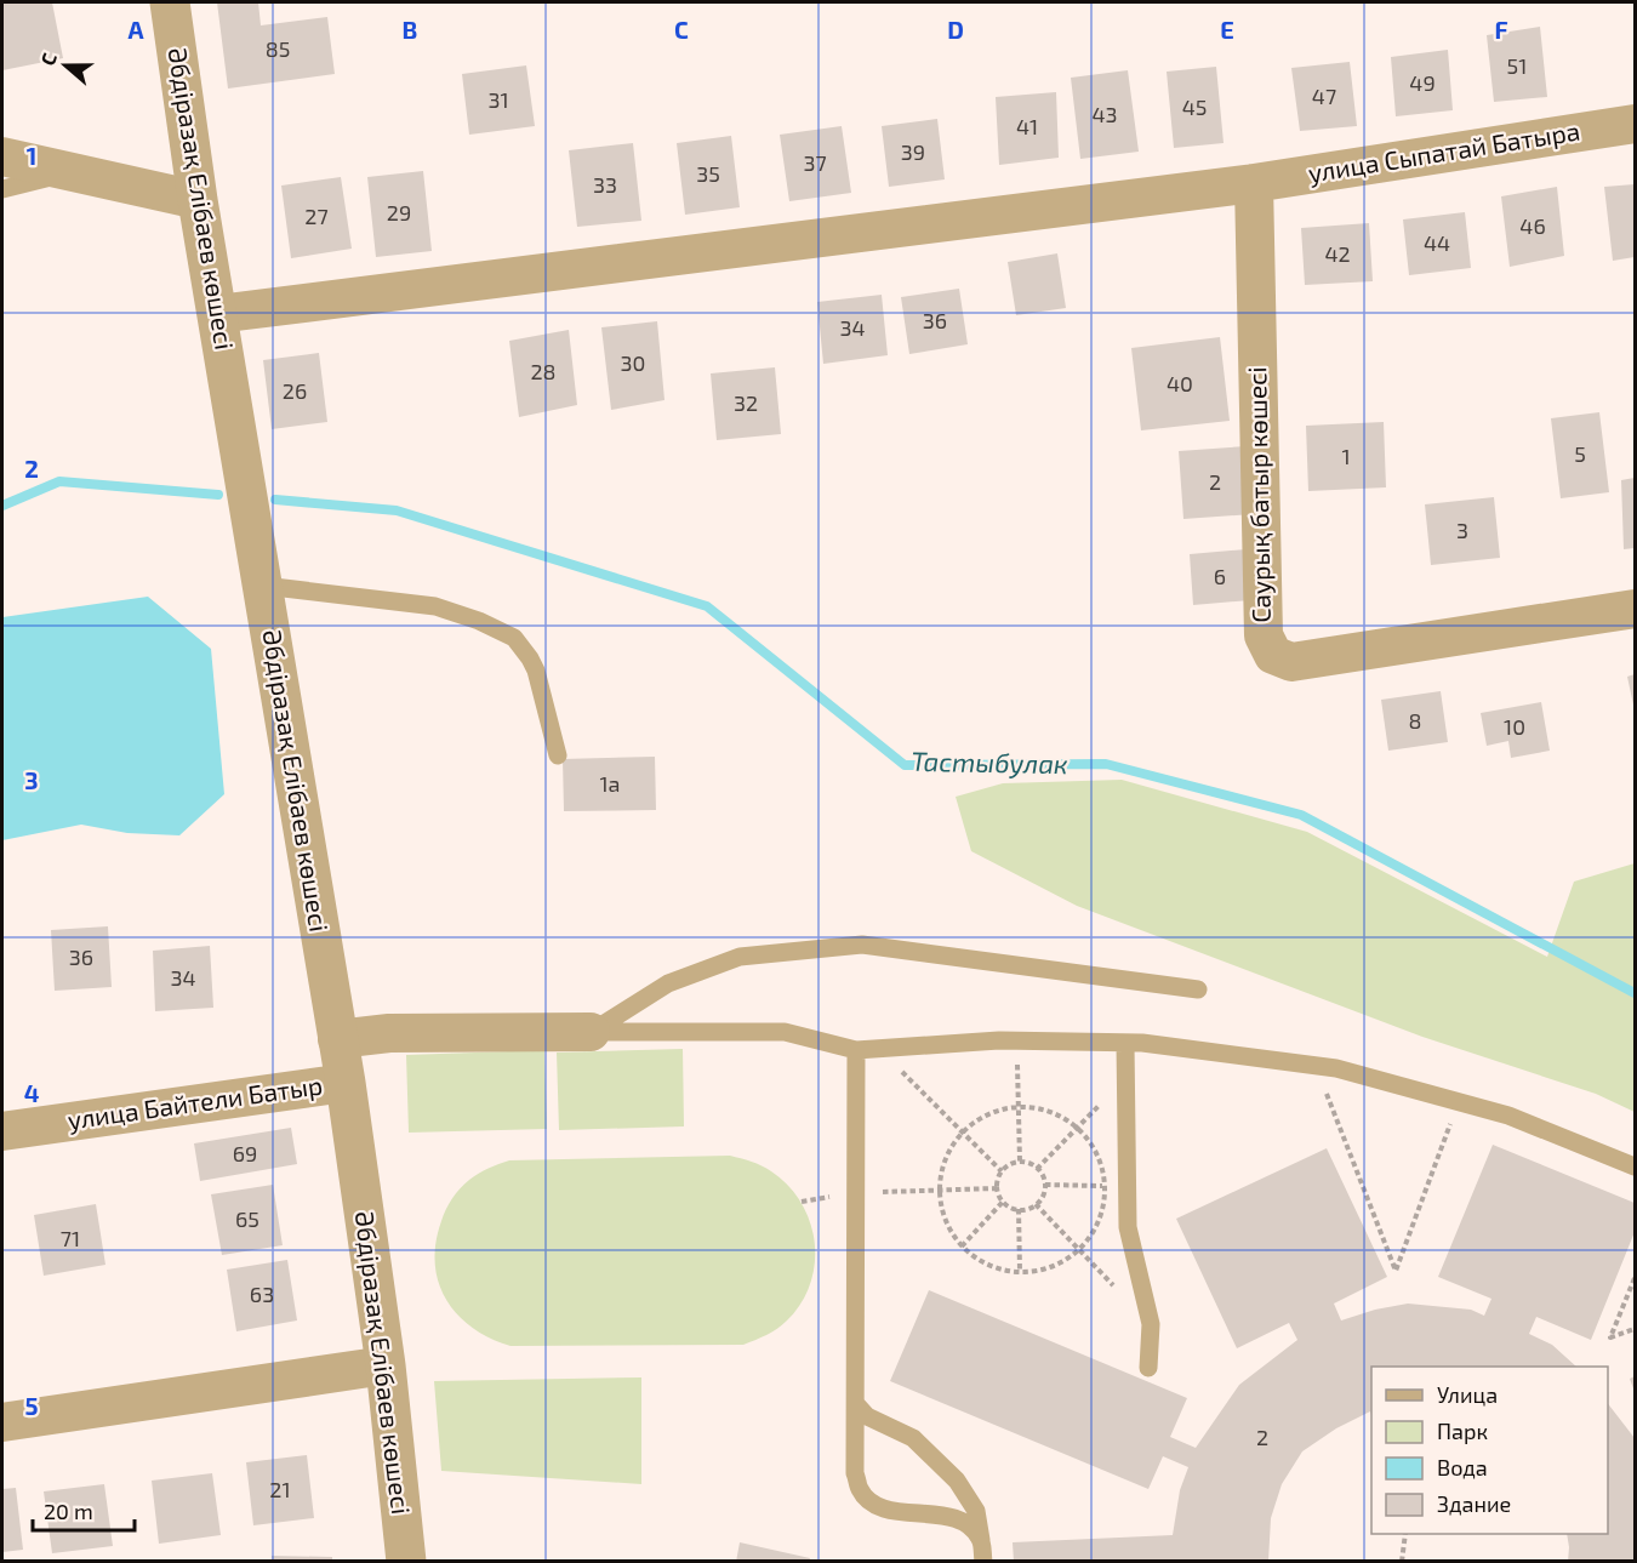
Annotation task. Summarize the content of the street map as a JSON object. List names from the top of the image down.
{
  "streets": {
    "street": [
      "улица Сыпатай Батыра",
      "Әбдіразақ Елібаев көшесі",
      "Саурық батыр көшесі",
      "улица Байтели Батыр"
    ]
  },
  "crossings": [
    ["улица Сыпатай Батыра", "Әбдіразақ Елібаев көшесі"],
    ["улица Сыпатай Батыра", "Саурық батыр көшесі"],
    ["Әбдіразақ Елібаев көшесі", "улица Байтели Батыр"]
  ],
  "water": ["Тастыбулак"],
  "house_numbers": [
    "85",
    "51",
    "49",
    "47",
    "31",
    "45",
    "43",
    "41",
    "39",
    "37",
    "35",
    "33",
    "29",
    "27",
    "46",
    "44",
    "42",
    "36",
    "34",
    "30",
    "28",
    "40",
    "26",
    "32",
    "5",
    "1",
    "2",
    "3",
    "6",
    "8",
    "10",
    "1а",
    "36",
    "34",
    "69",
    "65",
    "71",
    "63",
    "2",
    "21"
  ],
  "legend": [
    "Улица",
    "Парк",
    "Вода",
    "Здание"
  ],
  "scale_bar": "20 m",
  "north": "left",
  "grid": {
    "columns": [
      "A",
      "B",
      "C",
      "D",
      "E",
      "F"
    ],
    "rows": [
      "1",
      "2",
      "3",
      "4",
      "5"
    ]
  }
}
